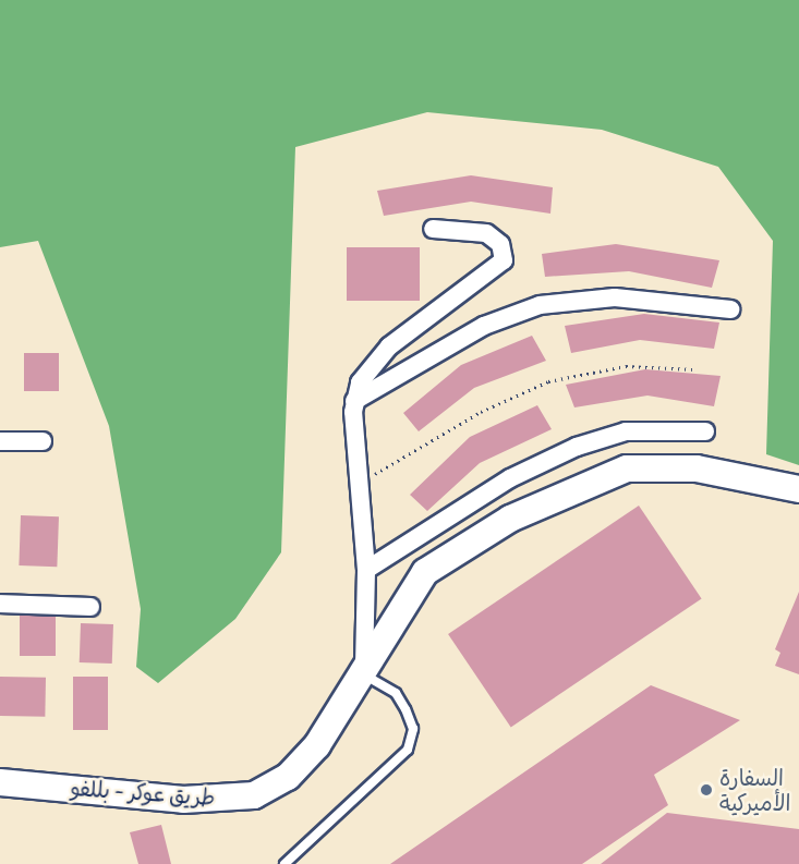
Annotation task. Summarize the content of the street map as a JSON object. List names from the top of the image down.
{
  "streets": {
    "street": ["طريق عوكر - بللفو"]
  },
  "places": ["السفارة الأميركية"]
}
